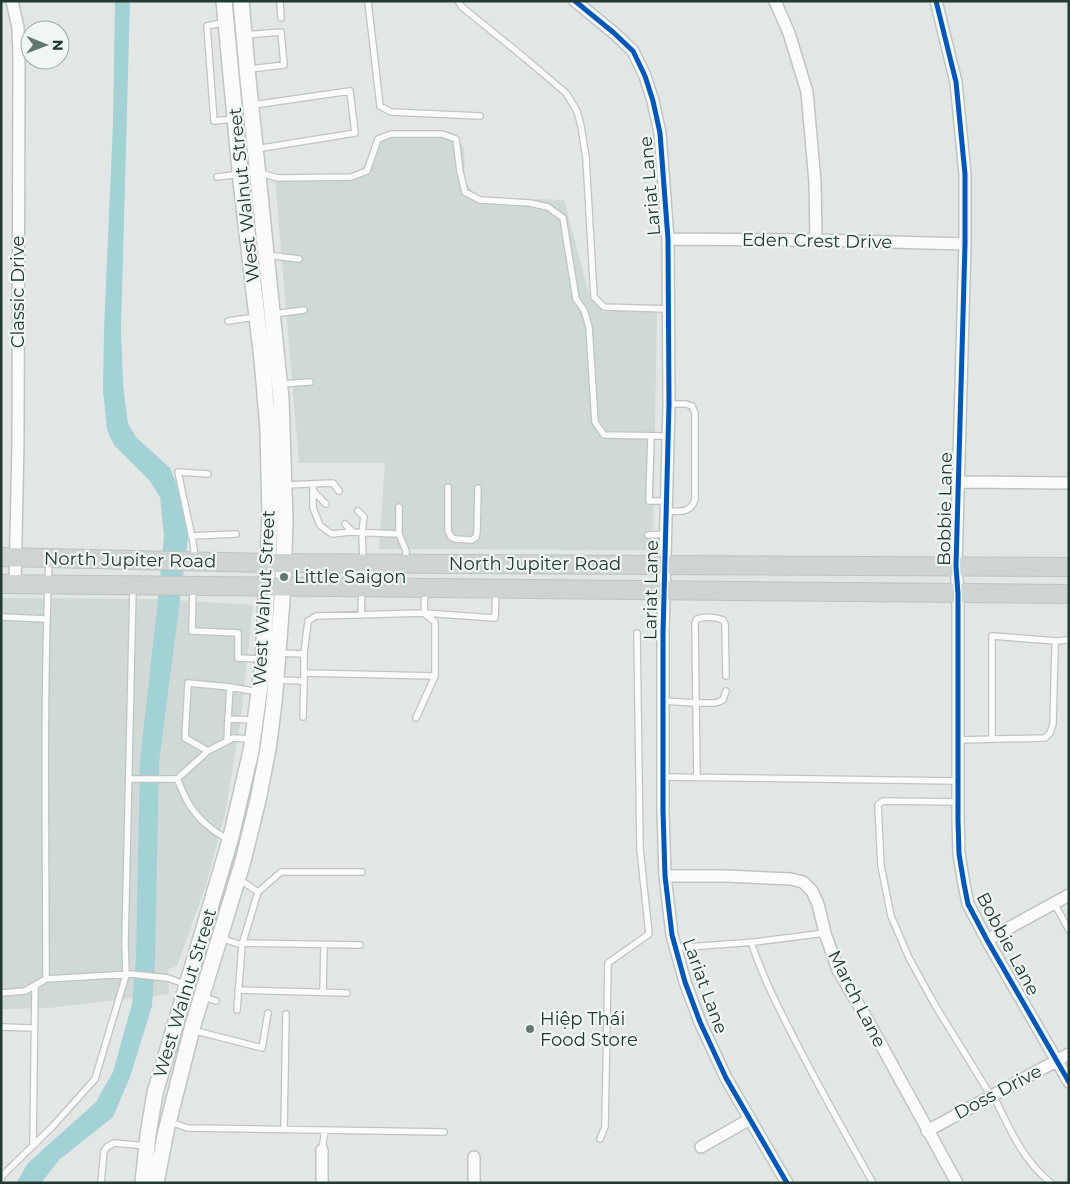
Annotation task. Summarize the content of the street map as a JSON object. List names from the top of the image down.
{
  "streets": {
    "main road": ["West Walnut Street", "North Jupiter Road"],
    "street": [
      "Lariat Lane",
      "Eden Crest Drive",
      "Classic Drive",
      "Bobbie Lane",
      "March Lane",
      "Doss Drive"
    ]
  },
  "crossings": [
    ["Lariat Lane", "Eden Crest Drive"],
    ["Lariat Lane", "North Jupiter Road"],
    ["Lariat Lane", "March Lane"],
    ["West Walnut Street", "North Jupiter Road"],
    ["Eden Crest Drive", "Bobbie Lane"],
    ["Classic Drive", "North Jupiter Road"],
    ["Bobbie Lane", "North Jupiter Road"],
    ["Bobbie Lane", "Doss Drive"],
    ["March Lane", "Doss Drive"]
  ],
  "places": ["Little Saigon", "Hiệp Thái Food Store"],
  "north": "right"
}
